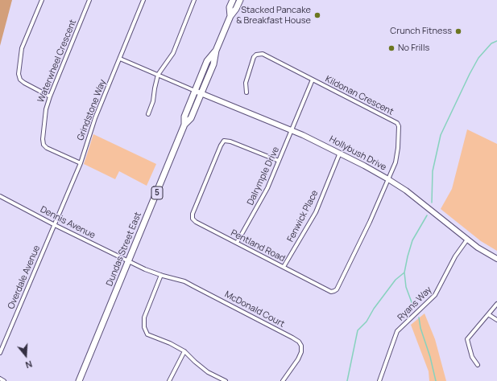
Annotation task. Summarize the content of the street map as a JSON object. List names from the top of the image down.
{
  "streets": {
    "main road": ["5", "Dundas Street East"],
    "street": [
      "Waterwheel Crescent",
      "Kildonan Crescent",
      "Grindstone Way",
      "Hollybush Drive",
      "Dalrymple Drive",
      "Fenwick Place",
      "Dennis Avenue",
      "Pentland Road",
      "Overdale Avenue",
      "Ryans Way",
      "McDonald Court"
    ]
  },
  "crossings": [
    ["Waterwheel Crescent", "Grindstone Way"],
    ["Kildonan Crescent", "Hollybush Drive"],
    ["Kildonan Crescent", "Dalrymple Drive"],
    ["Kildonan Crescent", "Pentland Road"],
    ["Grindstone Way", "Dennis Avenue"],
    ["Grindstone Way", "Overdale Avenue"],
    ["Hollybush Drive", "Dalrymple Drive"],
    ["Hollybush Drive", "Fenwick Place"],
    ["Hollybush Drive", "Pentland Road"],
    ["Hollybush Drive", "Dundas Street East"],
    ["Hollybush Drive", "Ryans Way"],
    ["Dalrymple Drive", "Pentland Road"],
    ["Fenwick Place", "Pentland Road"],
    ["Dennis Avenue", "Dundas Street East"],
    ["Dennis Avenue", "Overdale Avenue"],
    ["Dennis Avenue", "McDonald Court"],
    ["Dundas Street East", "McDonald Court"]
  ],
  "places": ["Stacked Pancake & Breakfast House", "Crunch Fitness", "No Frills"],
  "north": "bottom"
}
